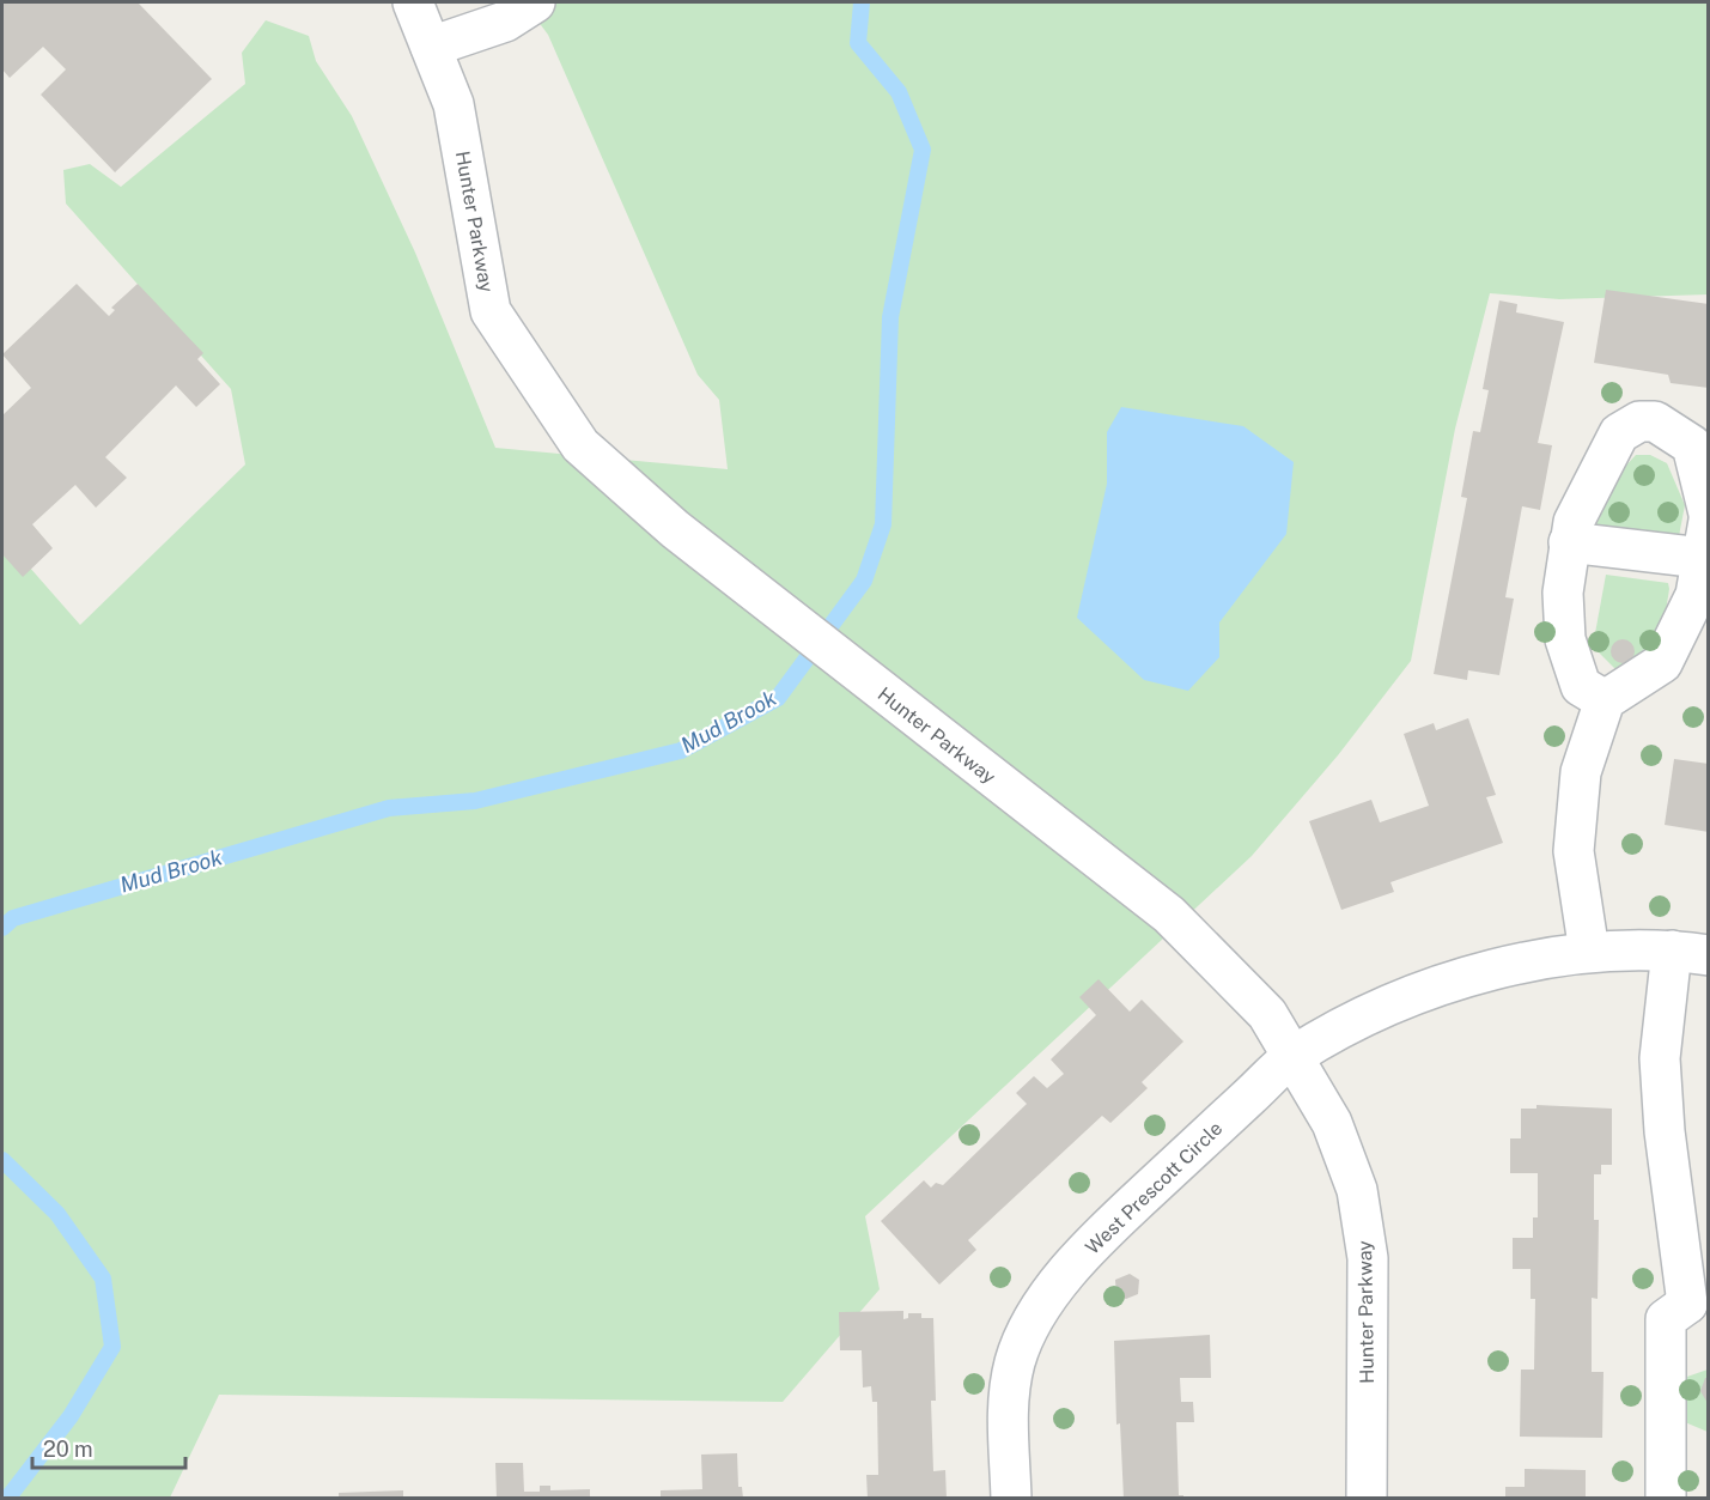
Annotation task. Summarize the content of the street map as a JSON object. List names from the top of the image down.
{
  "streets": {
    "street": ["Hunter Parkway", "West Prescott Circle"]
  },
  "crossings": [
    ["Hunter Parkway", "West Prescott Circle"]
  ],
  "water": ["Mud Brook"],
  "scale_bar": "20 m"
}
